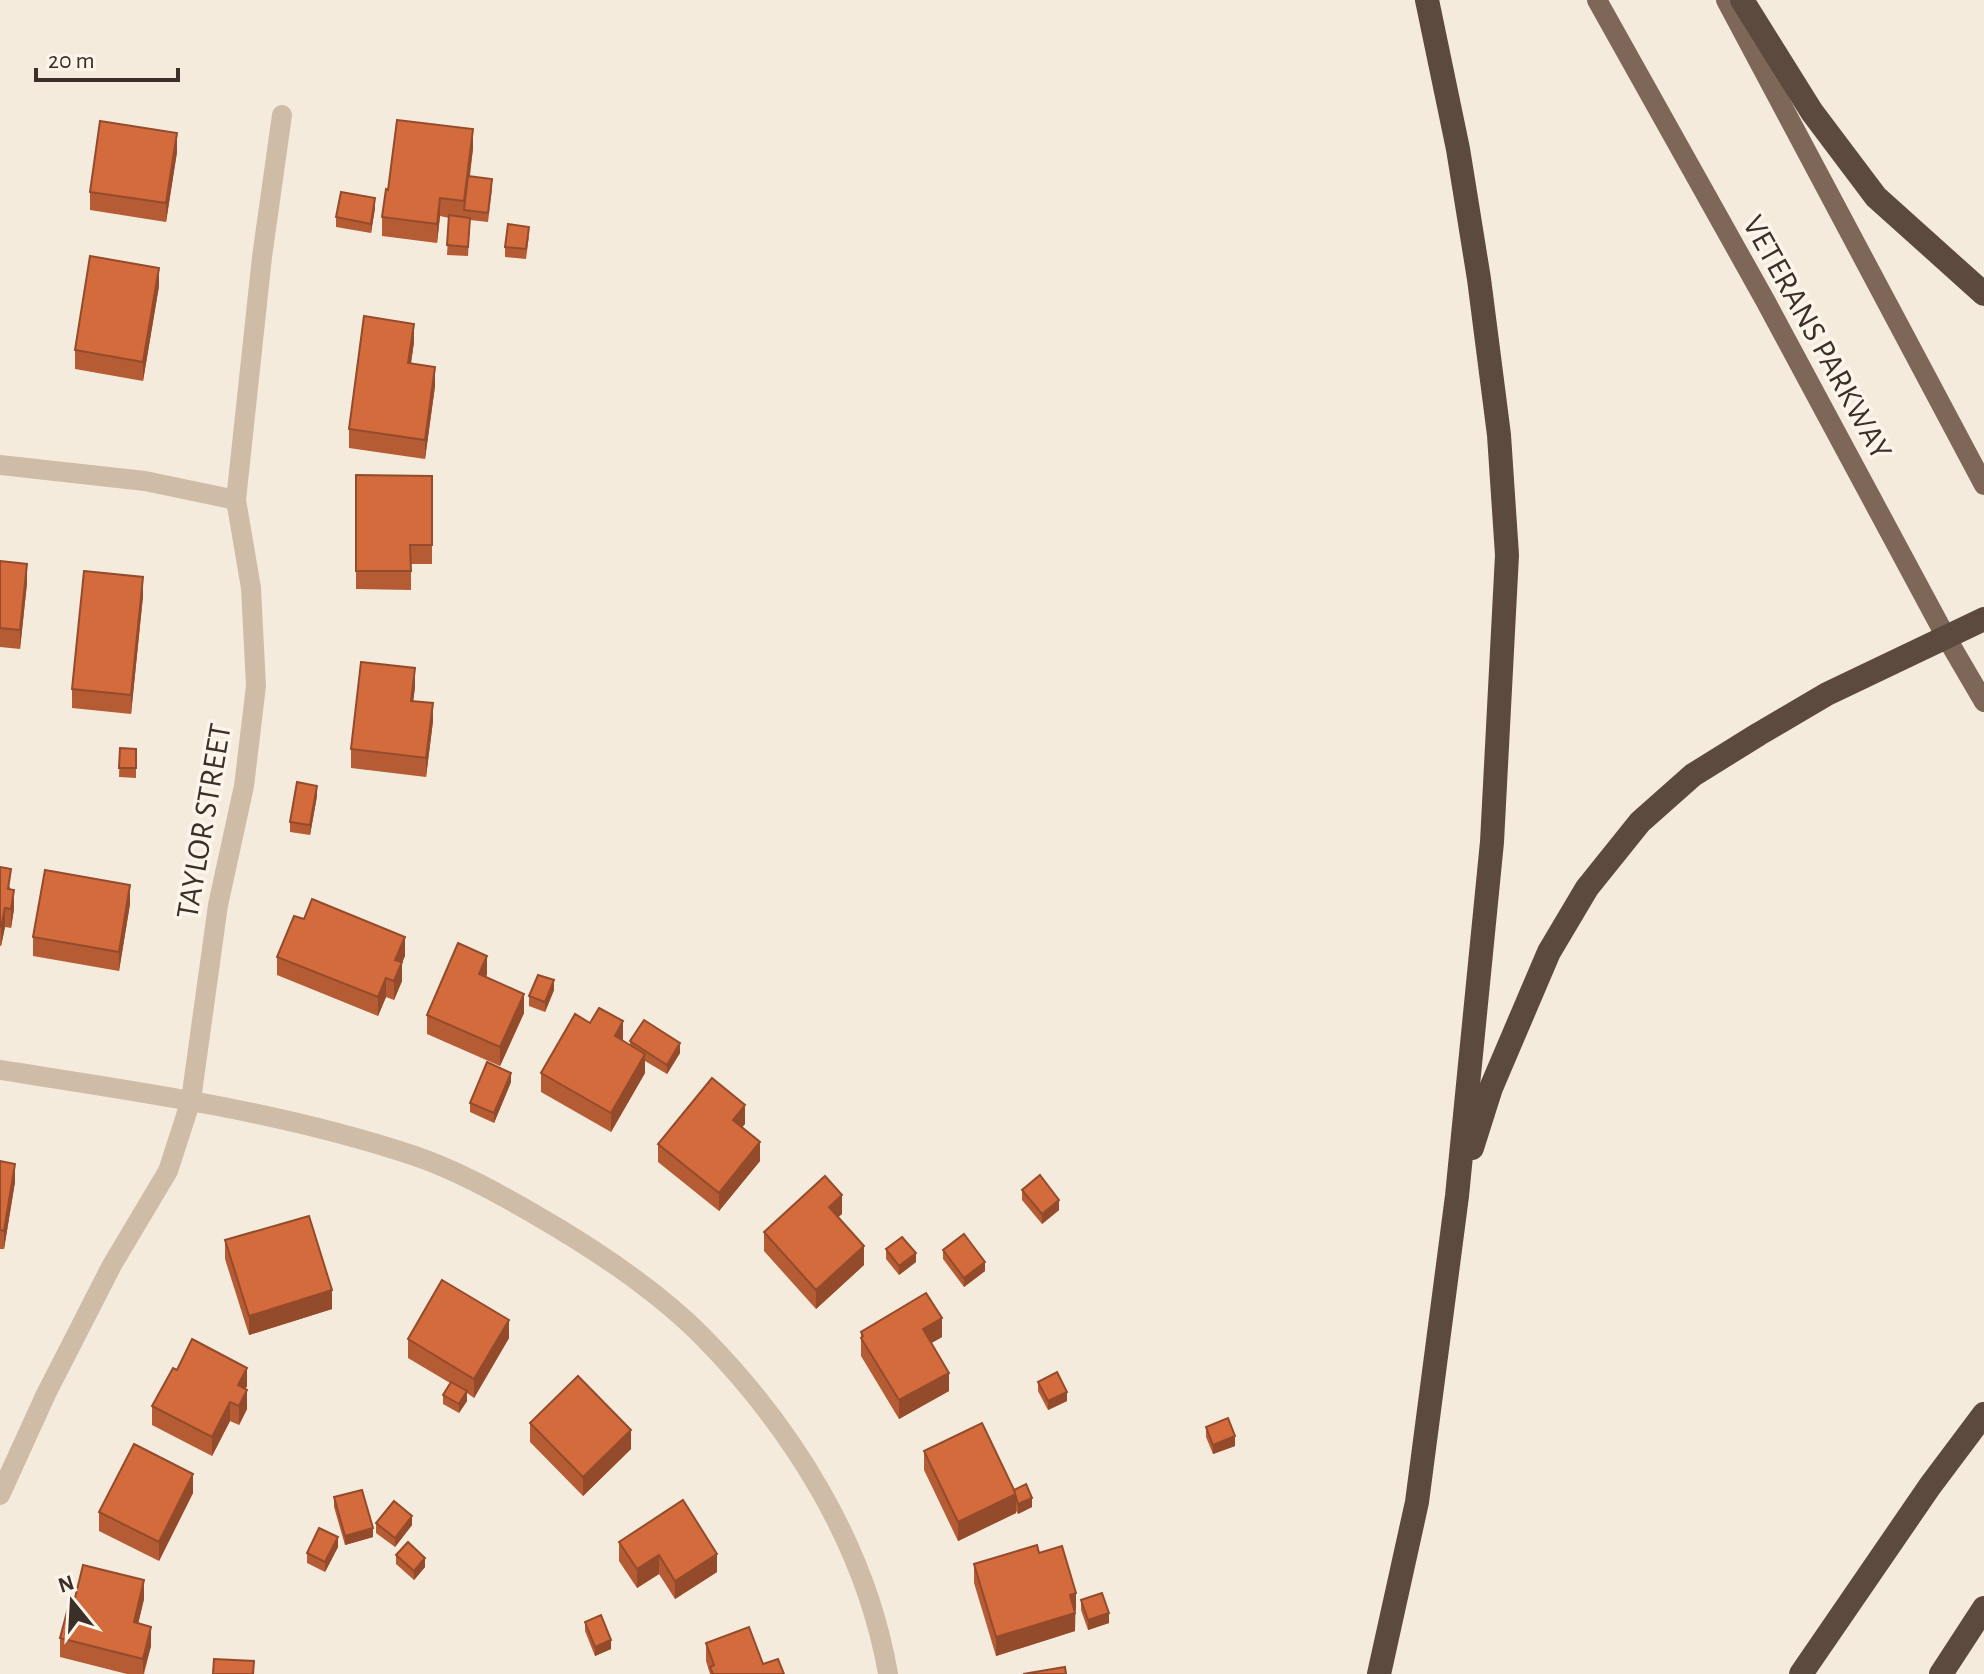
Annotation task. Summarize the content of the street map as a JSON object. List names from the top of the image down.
{
  "streets": {
    "main road": ["VETERANS PARKWAY"],
    "street": ["TAYLOR STREET"]
  },
  "scale_bar": "20 m",
  "north": "top"
}
